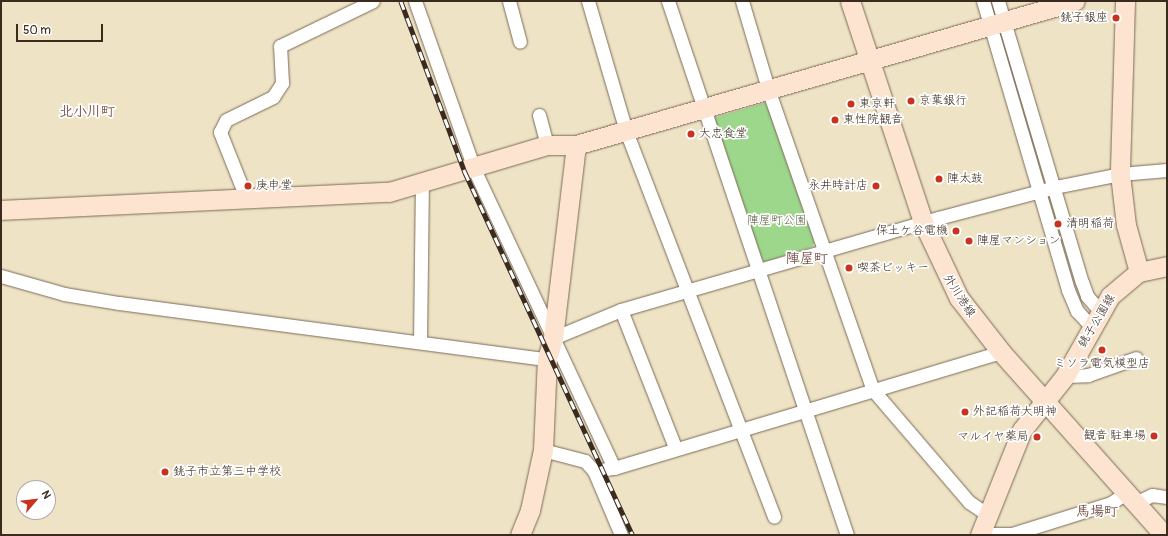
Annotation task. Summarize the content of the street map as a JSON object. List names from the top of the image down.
{
  "streets": {
    "street": ["外川港線", "銚子公園線"]
  },
  "crossings": [
    ["外川港線", "銚子公園線"]
  ],
  "districts": ["北小川町", "陣屋町", "馬場町"],
  "parks": ["陣屋町公園"],
  "places": [
    "銚子銀座",
    "京葉銀行",
    "東京軒",
    "東性院観音",
    "大忠食堂",
    "陣太鼓",
    "庚申堂",
    "永井時計店",
    "清明稲荷",
    "保土ケ谷電機",
    "陣屋マンション",
    "喫茶ビッキー",
    "ミソラ電気模型店",
    "外記稲荷大明神",
    "観音 駐車場",
    "マルイヤ薬局",
    "銚子市立第三中学校"
  ],
  "scale_bar": "50 m",
  "north": "top right"
}
